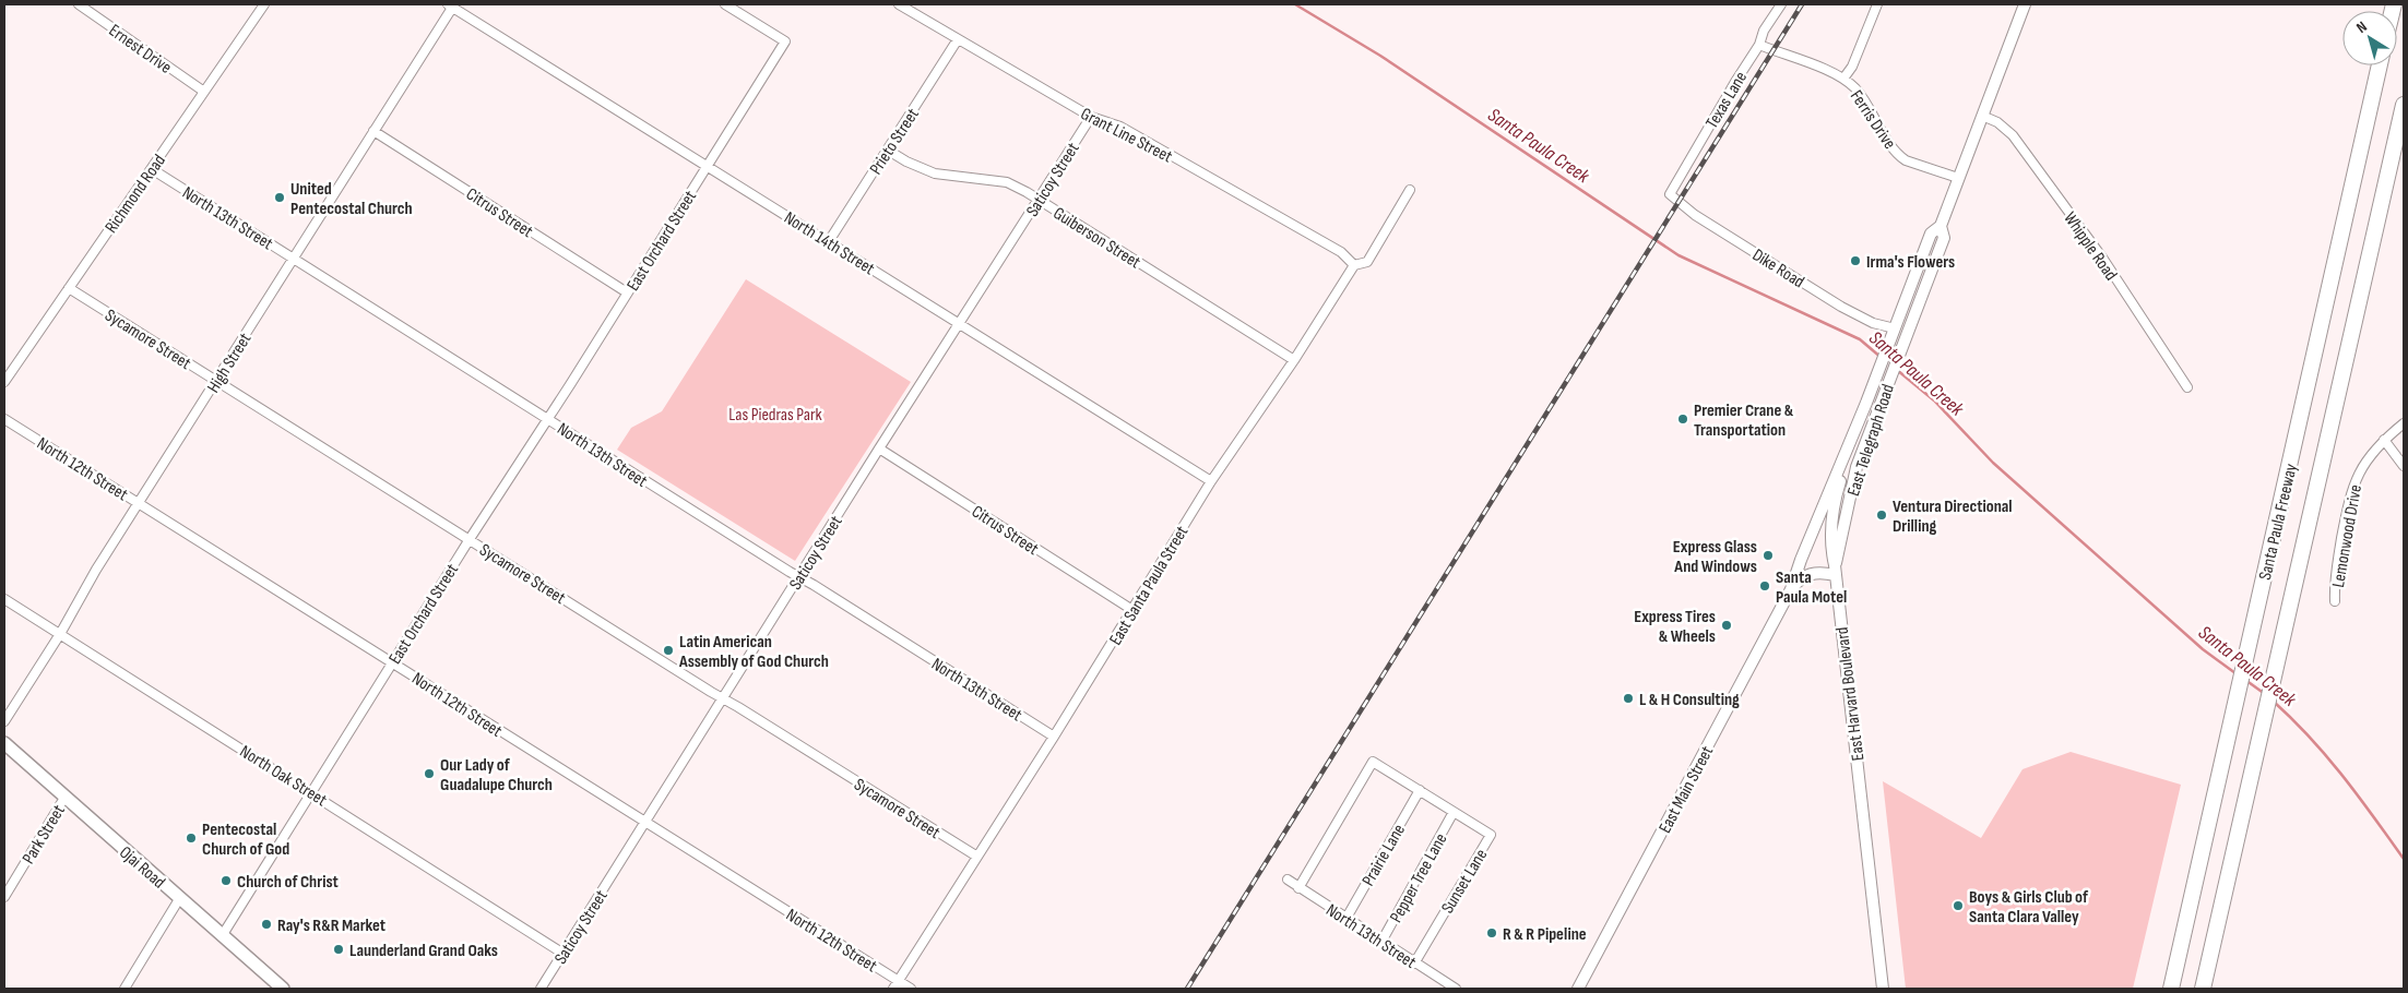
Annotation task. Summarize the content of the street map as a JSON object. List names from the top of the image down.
{
  "streets": {
    "highway": ["Santa Paula Freeway"],
    "main road": [
      "East Telegraph Road",
      "East Harvard Boulevard",
      "East Main Street",
      "Ojai Road"
    ],
    "street": [
      "Ernest Drive",
      "Texas Lane",
      "Ferris Drive",
      "Grant Line Street",
      "Prieto Street",
      "Saticoy Street",
      "Richmond Road",
      "Citrus Street",
      "North 13th Street",
      "Guiberson Street",
      "East Orchard Street",
      "North 14th Street",
      "Whipple Road",
      "Dike Road",
      "Sycamore Street",
      "High Street",
      "North 12th Street",
      "Lemonwood Drive",
      "East Santa Paula Street",
      "North Oak Street",
      "Park Street",
      "Prairie Lane",
      "Pepper Tree Lane",
      "Sunset Lane"
    ]
  },
  "crossings": [
    ["Ernest Drive", "Richmond Road"],
    ["Texas Lane", "Ferris Drive"],
    ["Texas Lane", "Dike Road"],
    ["Ferris Drive", "East Telegraph Road"],
    ["Grant Line Street", "Prieto Street"],
    ["Grant Line Street", "Saticoy Street"],
    ["Grant Line Street", "East Santa Paula Street"],
    ["Prieto Street", "Guiberson Street"],
    ["Prieto Street", "North 14th Street"],
    ["Saticoy Street", "Citrus Street"],
    ["Saticoy Street", "North 13th Street"],
    ["Saticoy Street", "Guiberson Street"],
    ["Saticoy Street", "North 14th Street"],
    ["Saticoy Street", "Sycamore Street"],
    ["Saticoy Street", "North 12th Street"],
    ["Saticoy Street", "North Oak Street"],
    ["Richmond Road", "North 13th Street"],
    ["Richmond Road", "Sycamore Street"],
    ["Citrus Street", "East Orchard Street"],
    ["Citrus Street", "High Street"],
    ["Citrus Street", "East Santa Paula Street"],
    ["North 13th Street", "East Orchard Street"],
    ["North 13th Street", "High Street"],
    ["North 13th Street", "East Santa Paula Street"],
    ["North 13th Street", "Prairie Lane"],
    ["North 13th Street", "Pepper Tree Lane"],
    ["North 13th Street", "Sunset Lane"],
    ["Guiberson Street", "East Santa Paula Street"],
    ["East Orchard Street", "North 14th Street"],
    ["East Orchard Street", "Sycamore Street"],
    ["East Orchard Street", "North 12th Street"],
    ["East Orchard Street", "North Oak Street"],
    ["East Orchard Street", "Ojai Road"],
    ["North 14th Street", "High Street"],
    ["North 14th Street", "East Santa Paula Street"],
    ["Whipple Road", "East Telegraph Road"],
    ["Dike Road", "East Telegraph Road"],
    ["Sycamore Street", "High Street"],
    ["Sycamore Street", "East Santa Paula Street"],
    ["High Street", "North 12th Street"],
    ["High Street", "North Oak Street"],
    ["East Telegraph Road", "East Harvard Boulevard"],
    ["East Telegraph Road", "East Main Street"],
    ["North 12th Street", "East Santa Paula Street"],
    ["East Harvard Boulevard", "East Main Street"],
    ["Park Street", "Ojai Road"],
    ["Pepper Tree Lane", "Sunset Lane"]
  ],
  "water": ["Santa Paula Creek"],
  "parks": ["Las Piedras Park"],
  "places": [
    "United Pentecostal Church",
    "Irma's Flowers",
    "Premier Crane & Transportation",
    "Ventura Directional Drilling",
    "Express Glass And Windows",
    "Santa Paula Motel",
    "Express Tires & Wheels",
    "Latin American Assembly of God Church",
    "L & H Consulting",
    "Our Lady of Guadalupe Church",
    "Pentecostal Church of God",
    "Church of Christ",
    "Boys & Girls Club of Santa Clara Valley",
    "Ray's R&R Market",
    "R & R Pipeline",
    "Launderland Grand Oaks"
  ],
  "north": "top left"
}
